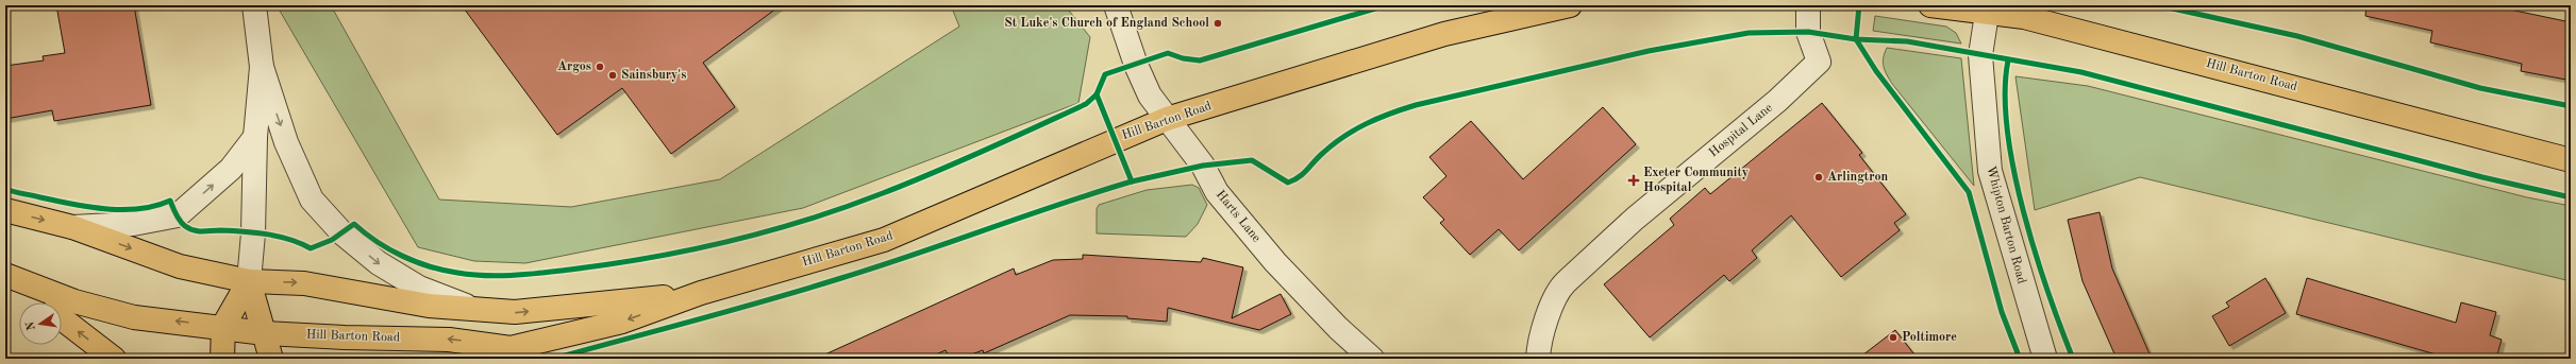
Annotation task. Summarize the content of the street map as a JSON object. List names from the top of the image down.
{
  "streets": {
    "main road": ["Hill Barton Road"],
    "street": ["Hospital Lane", "Harts Lane", "Whipton Barton Road"]
  },
  "crossings": [
    ["Hill Barton Road", "Harts Lane"],
    ["Hill Barton Road", "Whipton Barton Road"]
  ],
  "places": {
    "other": [
      "St Luke's Church of England School",
      "Argos",
      "Sainsbury's",
      "Arlingtron",
      "Poltimore"
    ],
    "health": ["Exeter Community Hospital"]
  },
  "north": "left"
}
